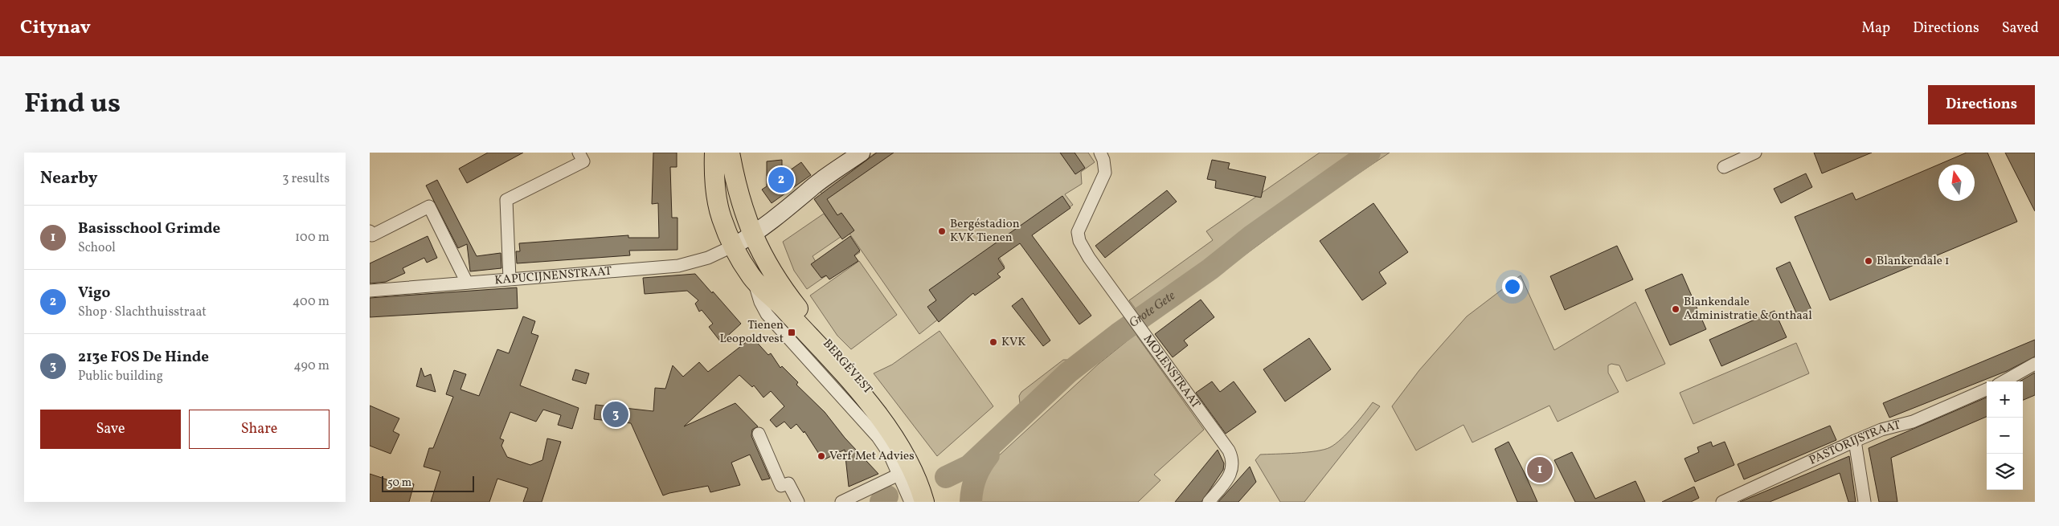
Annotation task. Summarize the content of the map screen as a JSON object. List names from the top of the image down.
{
  "streets": {
    "main road": ["BERGÉVEST"],
    "street": ["KAPUCIJNENSTRAAT", "MOLENSTRAAT", "PASTORIJSTRAAT"]
  },
  "crossings": [
    ["KAPUCIJNENSTRAAT", "BERGÉVEST"]
  ],
  "water": ["Grote Gete"],
  "places": {
    "other": [
      "Bergéstadion KVK Tienen",
      "Blankendale 1",
      "Blankendale Administratie & onthaal",
      "KVK",
      "Verf Met Advies"
    ],
    "transit": ["Tienen Leopoldvest"]
  },
  "scale_bar": "50 m",
  "north": "top",
  "page": {
    "header": "Citynav",
    "nav": ["Map", "Directions", "Saved"],
    "title": "Find us",
    "buttons": [
      "Directions",
      ["Save", "Share"]
    ],
    "heading": ["Nearby", "3 results"],
    "pins": ["2", "3", "1"],
    "list": [
      {
        "mark": "1",
        "name": "Basisschool Grimde",
        "note": "School",
        "value": "100 m"
      },
      {
        "mark": "2",
        "name": "Vigo",
        "note": "Shop · Slachthuisstraat",
        "value": "400 m"
      },
      {
        "mark": "3",
        "name": "213e FOS De Hinde",
        "note": "Public building",
        "value": "490 m"
      }
    ],
    "map_buttons": ["+", "−"],
    "scale": "50 m"
  }
}
